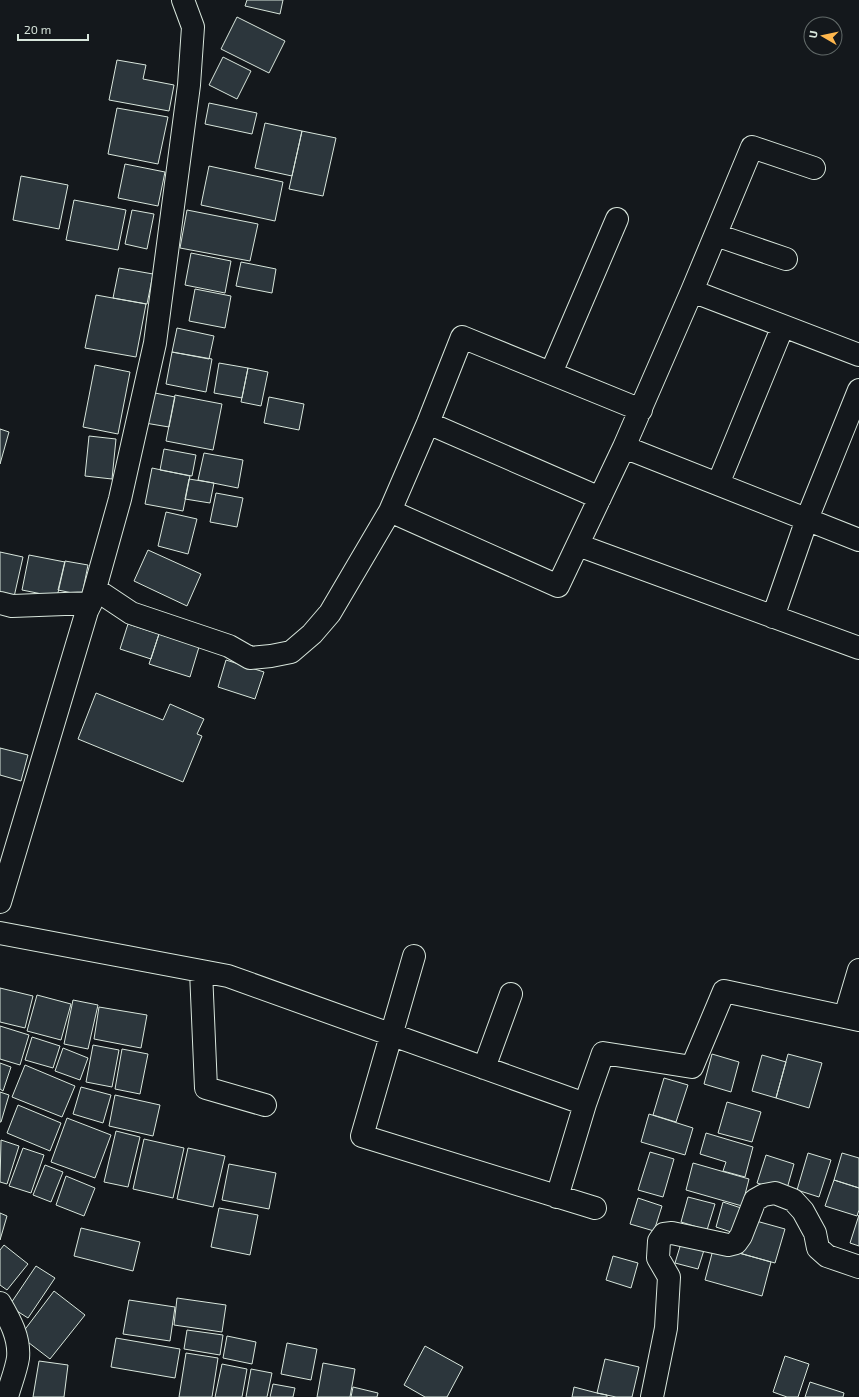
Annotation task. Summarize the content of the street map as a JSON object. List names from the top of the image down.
{
  "scale_bar": "20 m",
  "north": "left"
}
